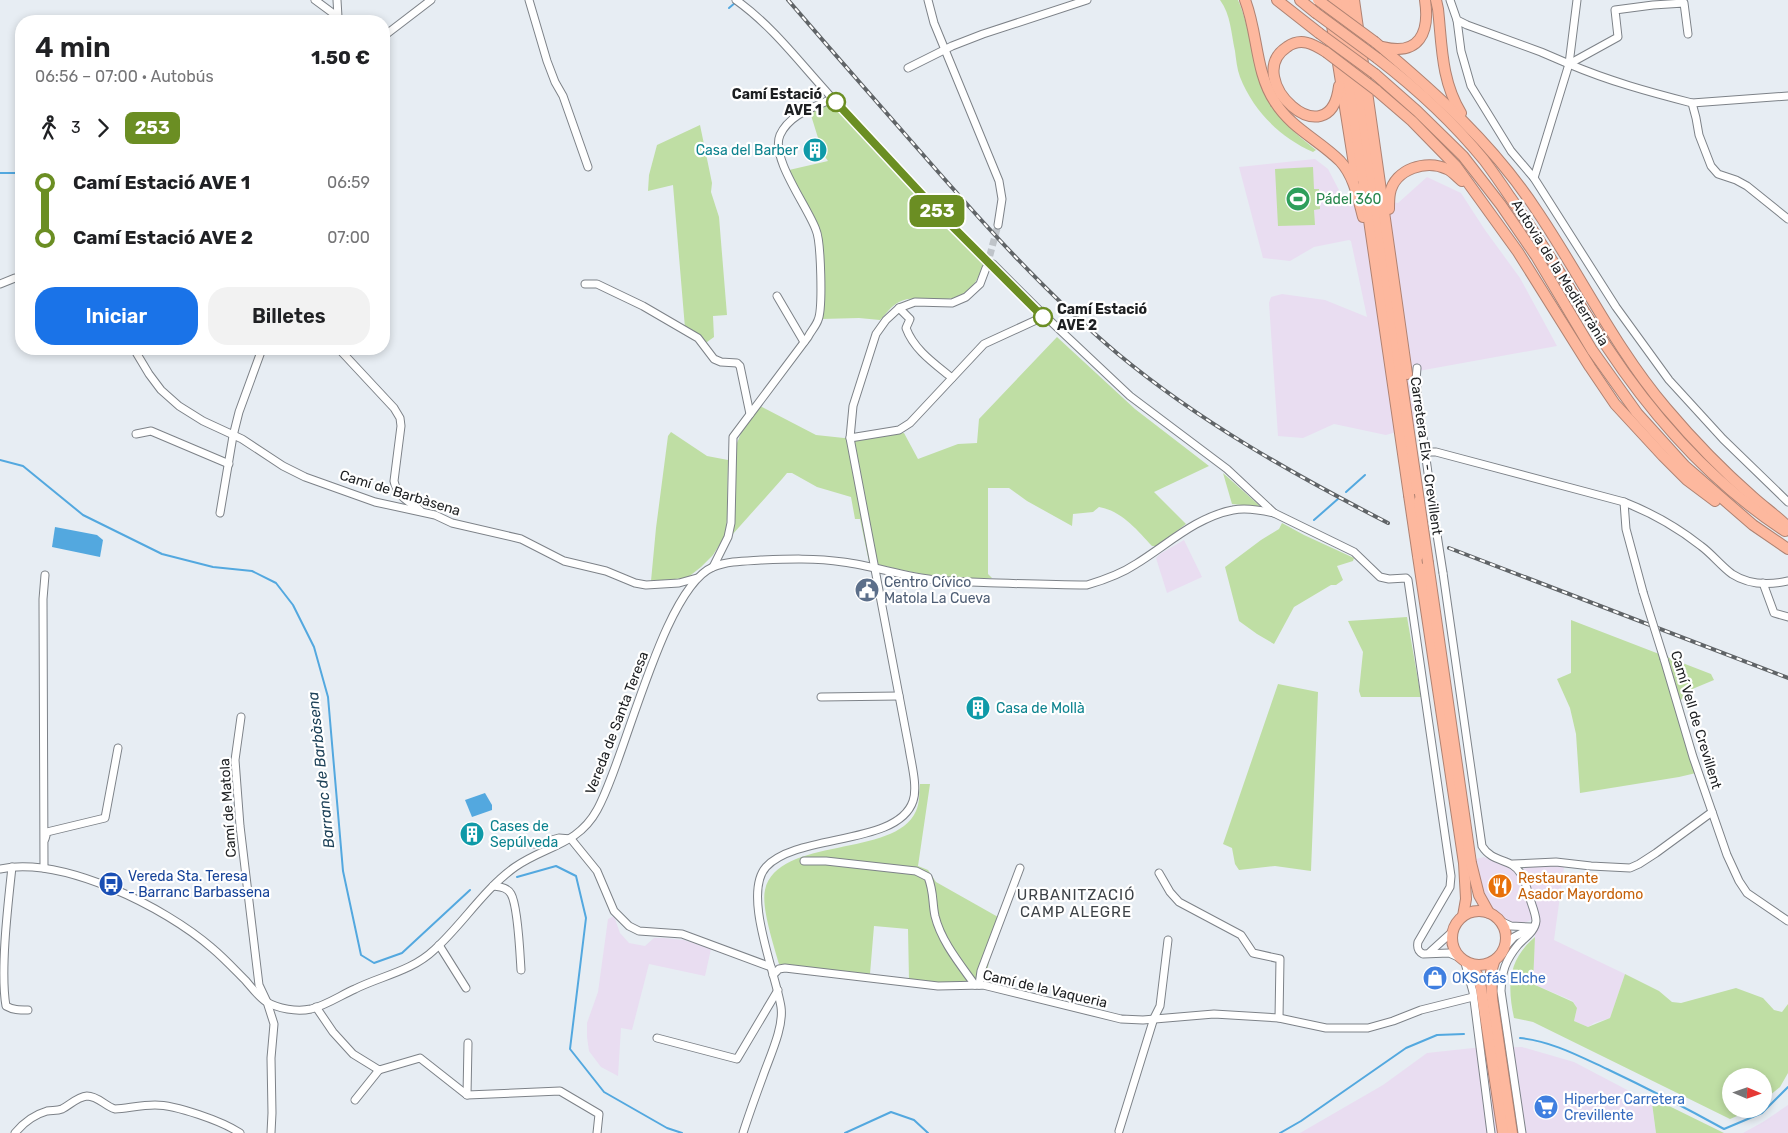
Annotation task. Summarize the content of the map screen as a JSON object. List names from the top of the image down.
{
  "streets": {
    "highway": ["Autovia de la Mediterrània", "Carretera Elx - Crevillent"],
    "street": [
      "Camí de Barbàsena",
      "Camí Vell de Crevillent",
      "Vereda de Santa Teresa",
      "Camí de Matola",
      "Camí de la Vaqueria"
    ]
  },
  "crossings": [
    ["Camí de Barbàsena", "Vereda de Santa Teresa"],
    ["Vereda de Santa Teresa", "Camí de Matola"]
  ],
  "districts": ["URBANITZACIÓ CAMP ALEGRE"],
  "water": ["Barranc de Barbàsena"],
  "places": {
    "other": ["Camí Estació AVE 1", "Camí Estació AVE 2"],
    "building": ["Casa del Barber", "Casa de Mollà", "Cases de Sepúlveda"],
    "sports": ["Pádel 360"],
    "public building": ["Centro Cívico Matola La Cueva"],
    "bus stop": ["Vereda Sta. Teresa - Barranc Barbassena"],
    "restaurant": ["Restaurante Asador Mayordomo"],
    "shop": ["OKSofás Elche"],
    "supermarket": ["Hiperber Carretera Crevillente"]
  },
  "lines": ["bus line 253"],
  "north": "right",
  "page": {
    "on_map": "253",
    "heading": ["4 min", "06:56 – 07:00 · Autobús", "1.50 €"],
    "legs": ["3", "253"],
    "list": [
      {
        "name": "Camí Estació AVE 1",
        "value": "06:59"
      },
      {
        "name": "Camí Estació AVE 2",
        "value": "07:00"
      }
    ],
    "buttons": ["Iniciar", "Billetes"]
  }
}
